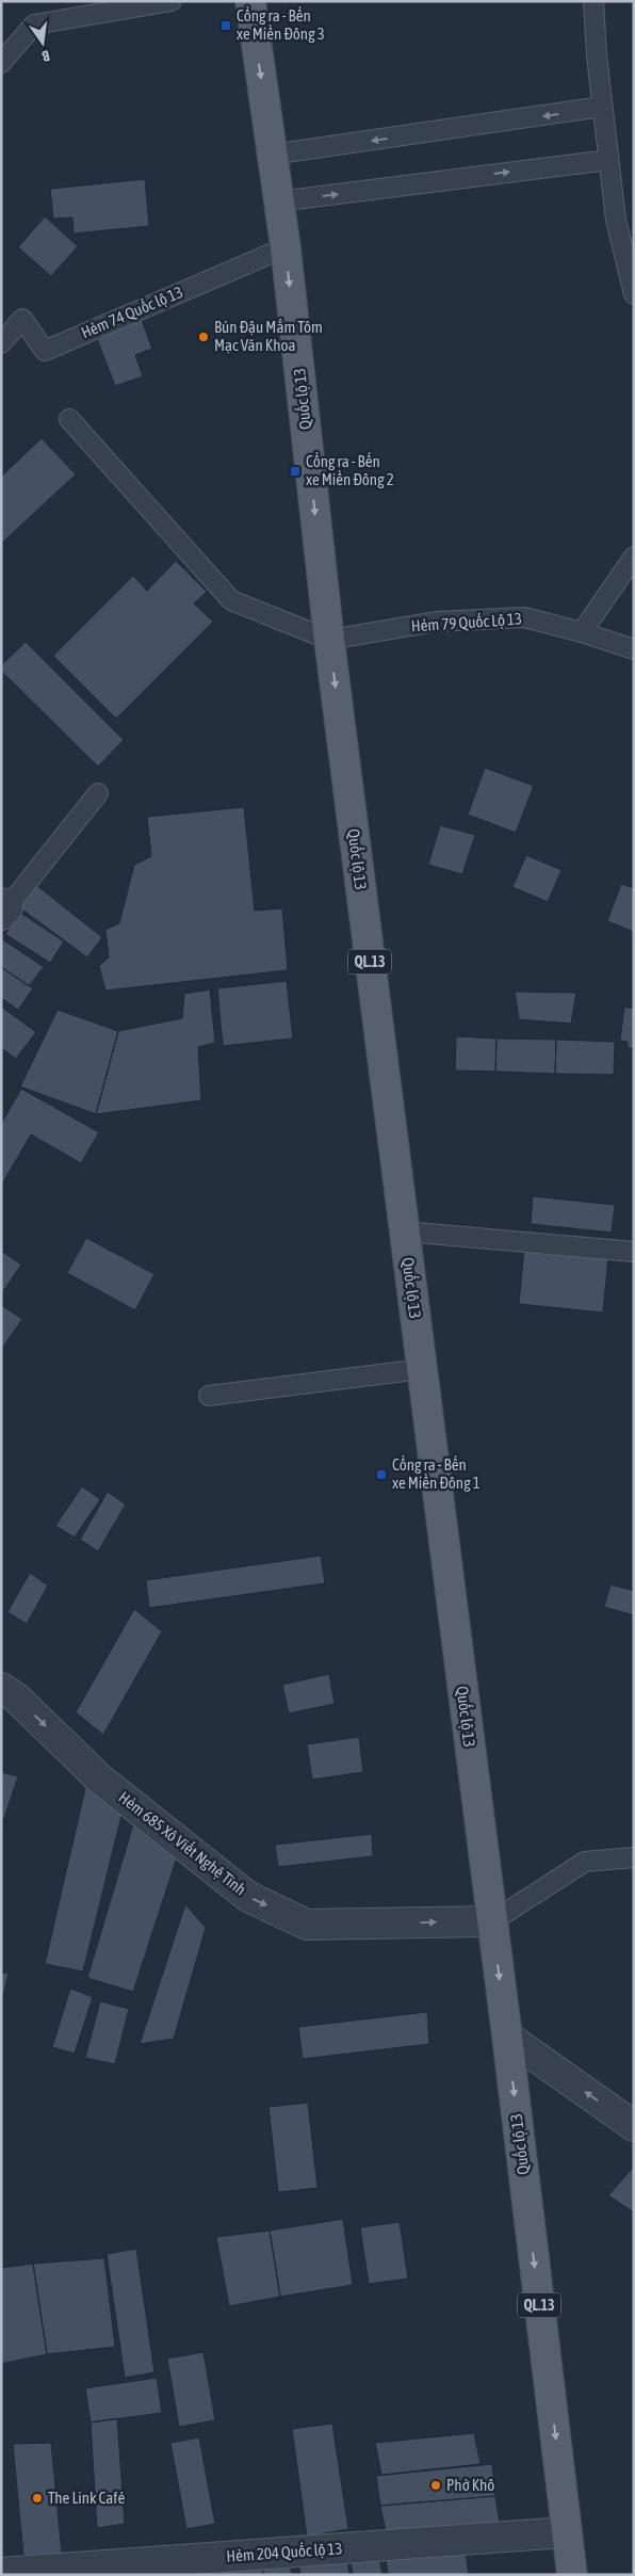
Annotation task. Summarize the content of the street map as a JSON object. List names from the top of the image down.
{
  "streets": {
    "main road": ["Quốc lộ 13", "QL.13"],
    "street": ["Hẻm 685 Xô Viết Nghệ Tĩnh", "Hẻm 204 Quốc lộ 13"],
    "lane": ["Hẻm 74 Quốc lộ 13", "Hẻm 79 Quốc Lộ 13"]
  },
  "crossings": [
    ["Hẻm 74 Quốc lộ 13", "Quốc lộ 13"],
    ["Quốc lộ 13", "Hẻm 79 Quốc Lộ 13"],
    ["Quốc lộ 13", "Hẻm 685 Xô Viết Nghệ Tĩnh"],
    ["Quốc lộ 13", "Hẻm 204 Quốc lộ 13"]
  ],
  "one_way": ["Quốc lộ 13", "Hẻm 685 Xô Viết Nghệ Tĩnh"],
  "places": {
    "transit": ["Cổng ra - Bến xe Miền Đông 3", "Cổng ra - Bến xe Miền Đông 2", "Cổng ra - Bến xe Miền Đông 1"],
    "other": ["Bún Đậu Mắm Tôm Mạc Văn Khoa", "Phở Khô", "The Link Café"]
  },
  "north": "bottom"
}
